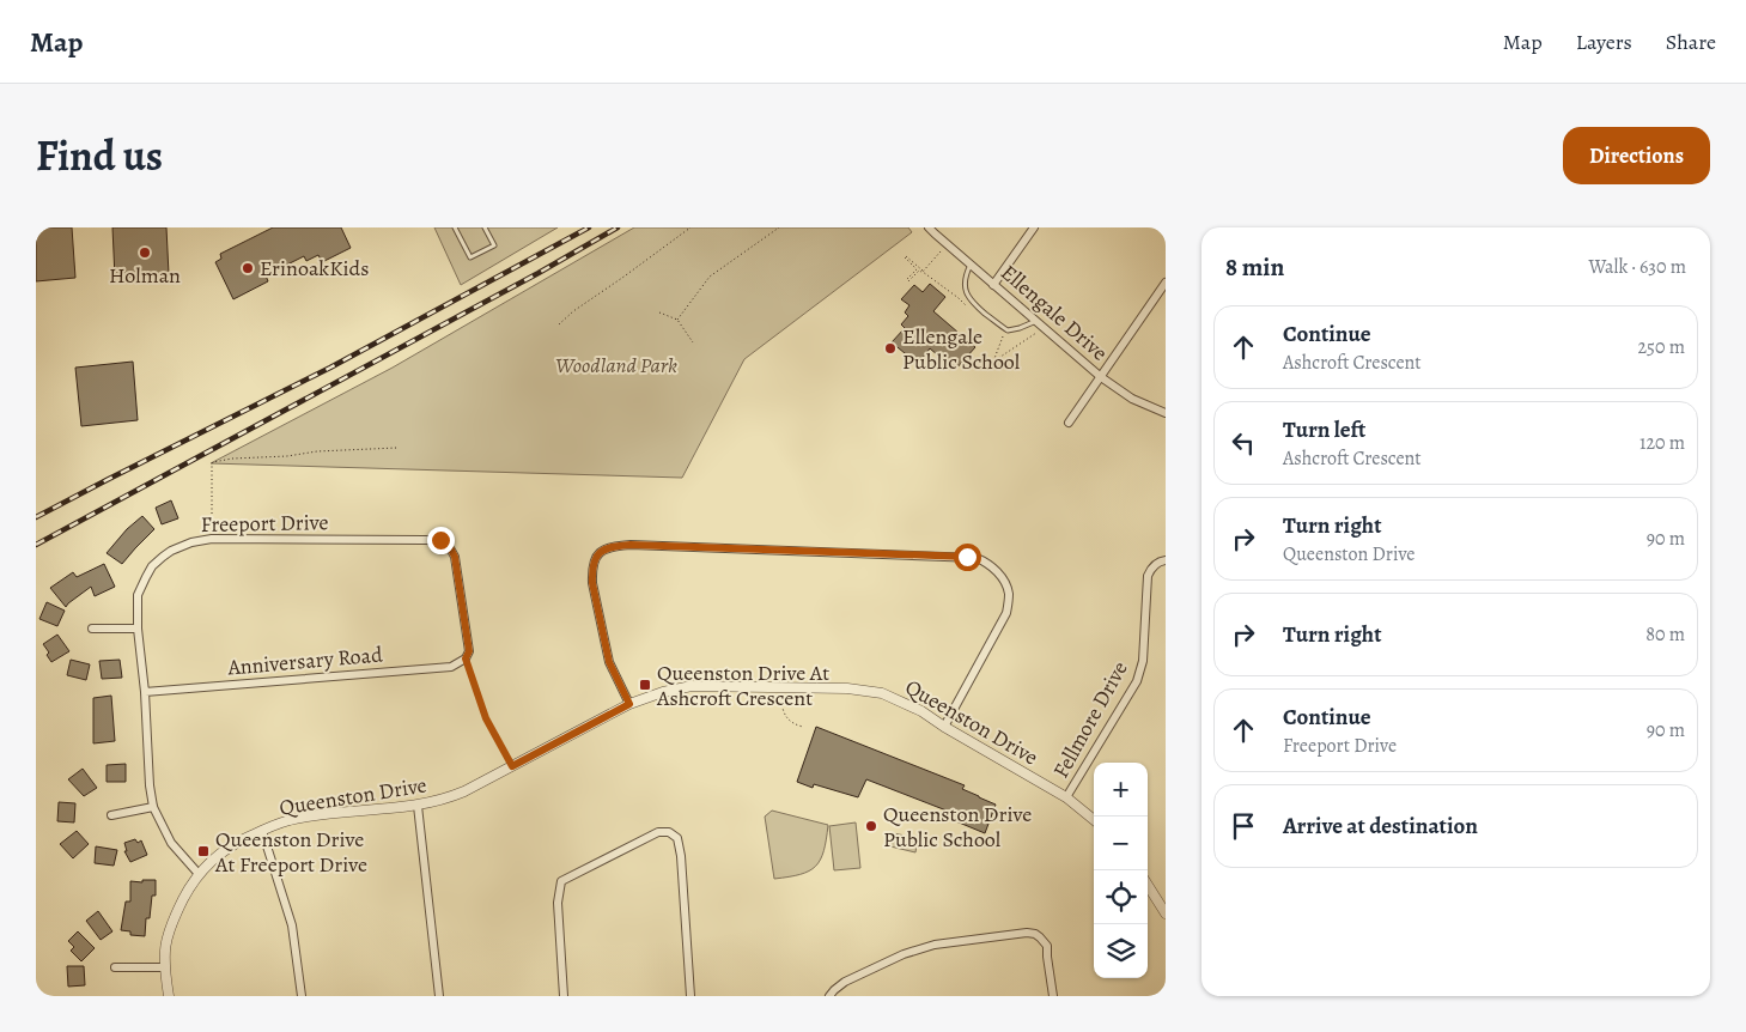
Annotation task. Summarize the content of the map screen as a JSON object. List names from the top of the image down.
{
  "streets": {
    "street": [
      "Ellengale Drive",
      "Freeport Drive",
      "Anniversary Road",
      "Fellmore Drive",
      "Queenston Drive"
    ]
  },
  "crossings": [
    ["Freeport Drive", "Anniversary Road"],
    ["Freeport Drive", "Queenston Drive"],
    ["Fellmore Drive", "Queenston Drive"]
  ],
  "parks": ["Woodland Park"],
  "places": {
    "other": [
      "Holman",
      "ErinoakKids",
      "Ellengale Public School",
      "Queenston Drive Public School"
    ],
    "transit": ["Queenston Drive At Ashcroft Crescent", "Queenston Drive At Freeport Drive"]
  },
  "page": {
    "header": "Map",
    "nav": ["Map", "Layers", "Share"],
    "title": "Find us",
    "buttons": "Directions",
    "heading": ["8 min", "Walk · 630 m"],
    "list": [
      ["Continue", "Ashcroft Crescent", "250 m"],
      ["Turn left", "Ashcroft Crescent", "120 m"],
      ["Turn right", "Queenston Drive", "90 m"],
      ["Turn right", "80 m"],
      ["Continue", "Freeport Drive", "90 m"],
      "Arrive at destination"
    ],
    "map_buttons": ["+", "−"]
  }
}
